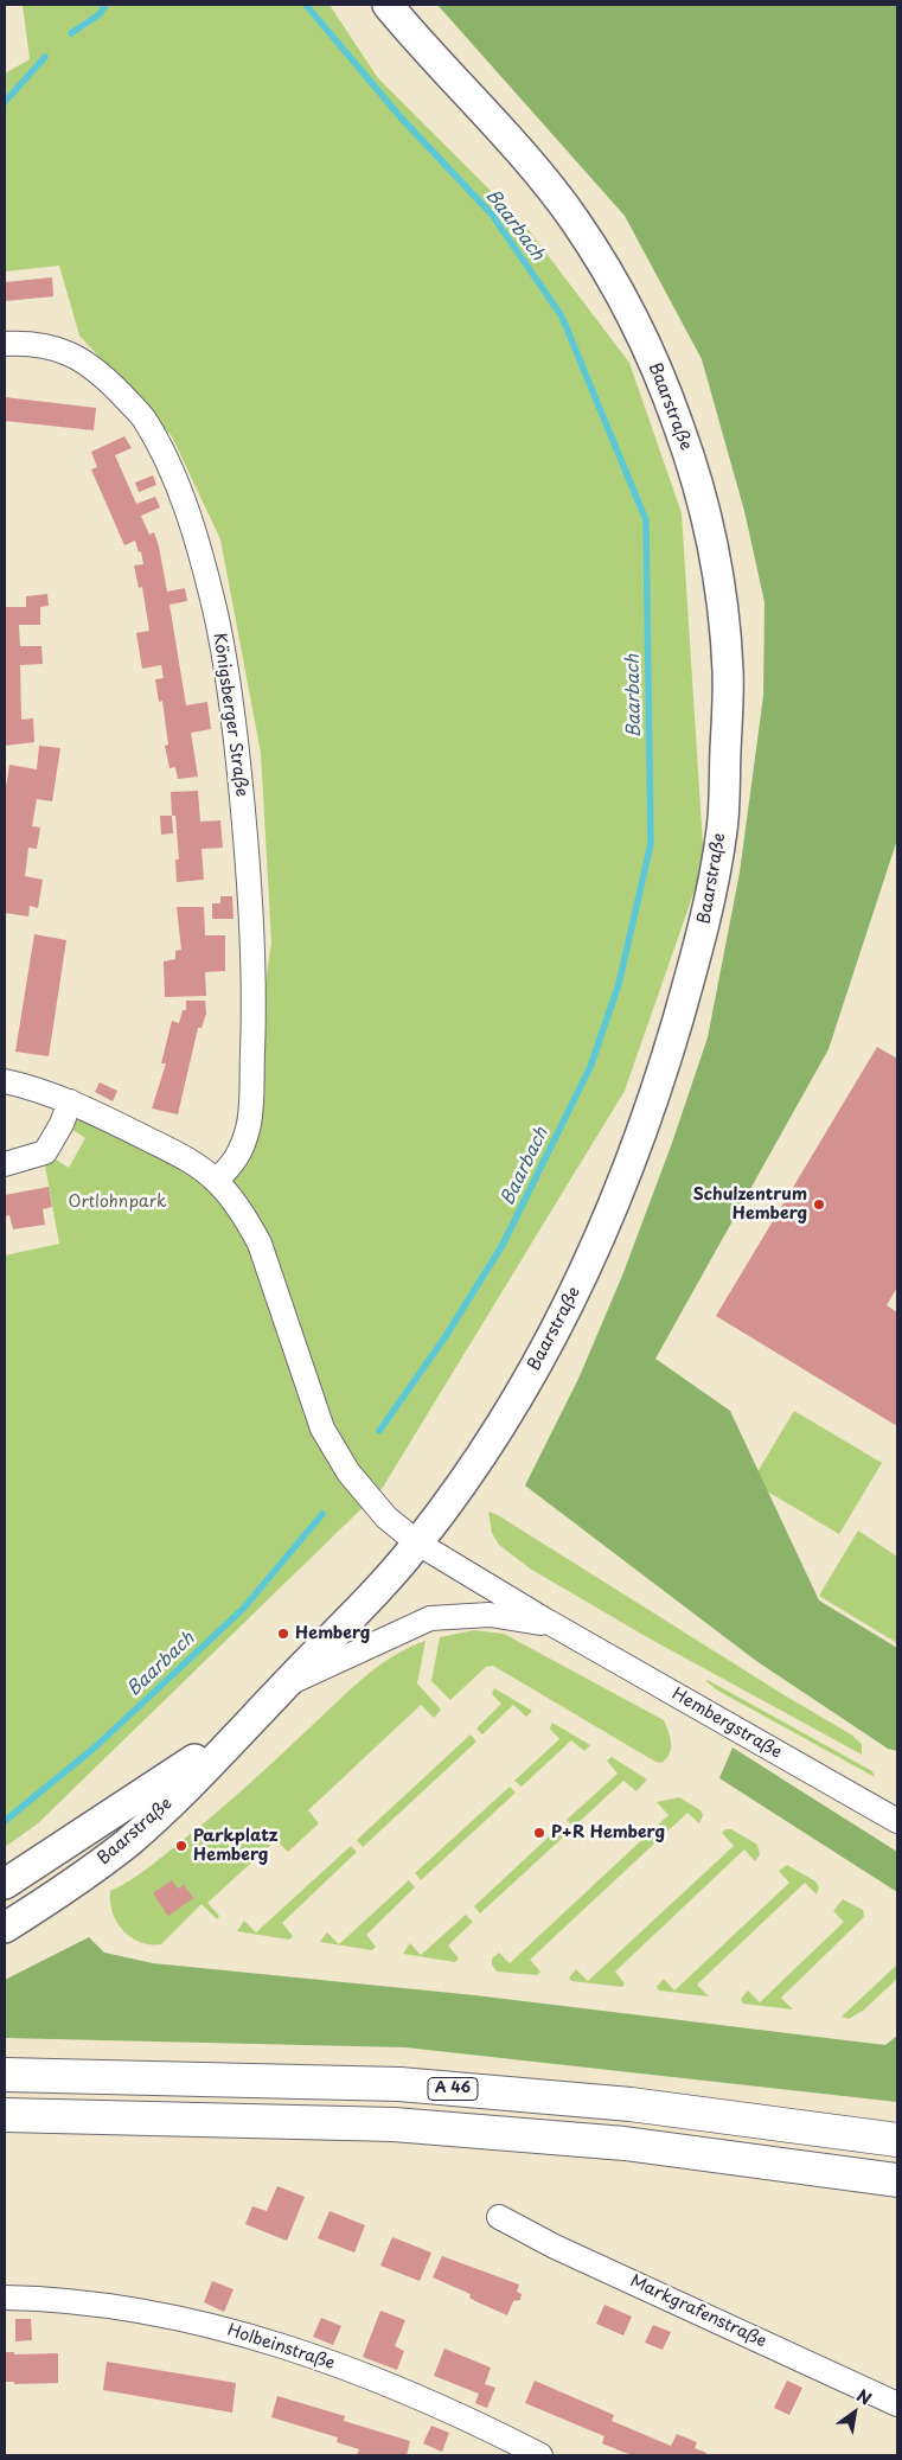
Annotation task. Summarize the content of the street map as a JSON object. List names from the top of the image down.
{
  "streets": {
    "highway": ["A 46"],
    "main road": ["Baarstraße"],
    "street": [
      "Königsberger Straße",
      "Hembergstraße",
      "Markgrafenstraße",
      "Holbeinstraße"
    ]
  },
  "crossings": [
    ["Baarstraße", "Hembergstraße"],
    ["Königsberger Straße", "Hembergstraße"]
  ],
  "water": ["Baarbach"],
  "parks": ["Ortlohnpark"],
  "places": [
    "Schulzentrum Hemberg",
    "Hemberg",
    "P+R Hemberg",
    "Parkplatz Hemberg"
  ],
  "north": "top right"
}
